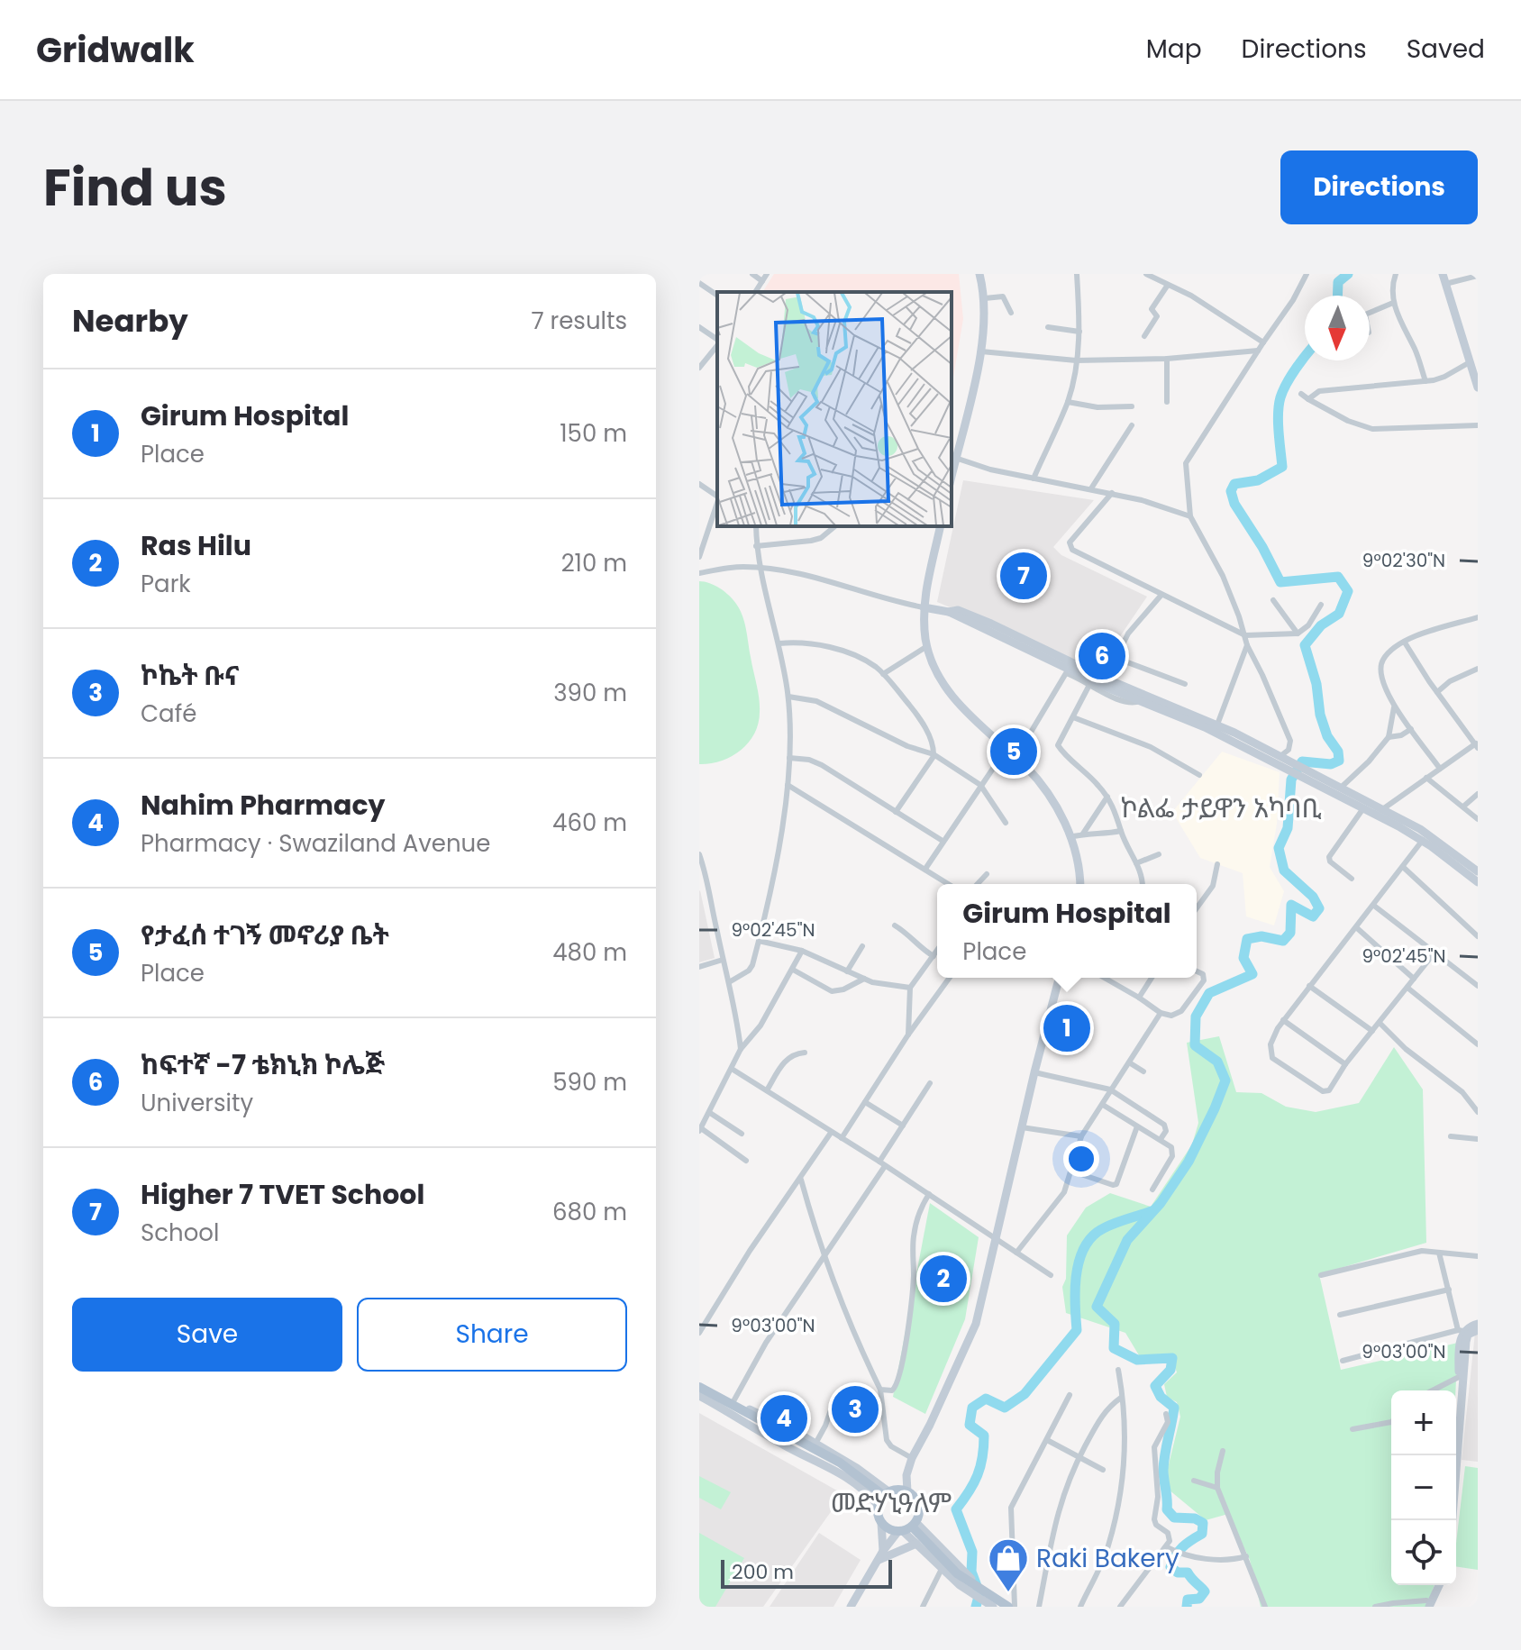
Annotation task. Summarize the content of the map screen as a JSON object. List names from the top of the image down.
{
  "districts": ["ኮልፌ ታይዋን አካባቢ", "መድሃኒዓለም"],
  "places": {
    "shop": ["Raki Bakery"]
  },
  "scale_bar": "200 m",
  "north": "bottom",
  "page": {
    "header": "Gridwalk",
    "nav": ["Map", "Directions", "Saved"],
    "title": "Find us",
    "buttons": [
      "Directions",
      ["Save", "Share"]
    ],
    "heading": ["Nearby", "7 results"],
    "list": [
      {
        "mark": "1",
        "name": "Girum Hospital",
        "note": "Place",
        "value": "150 m"
      },
      {
        "mark": "2",
        "name": "Ras Hilu",
        "note": "Park",
        "value": "210 m"
      },
      {
        "mark": "3",
        "name": "ኮኬት ቡና",
        "note": "Café",
        "value": "390 m"
      },
      {
        "mark": "4",
        "name": "Nahim Pharmacy",
        "note": "Pharmacy · Swaziland Avenue",
        "value": "460 m"
      },
      {
        "mark": "5",
        "name": "የታፈሰ ተገኝ መኖሪያ ቤት",
        "note": "Place",
        "value": "480 m"
      },
      {
        "mark": "6",
        "name": "ከፍተኛ -7 ቴክኒክ ኮሌጅ",
        "note": "University",
        "value": "590 m"
      },
      {
        "mark": "7",
        "name": "Higher 7 TVET School",
        "note": "School",
        "value": "680 m"
      }
    ],
    "pins": [
      "7",
      "6",
      "5",
      "1",
      "2",
      "3",
      "4"
    ],
    "popup": ["Girum Hospital", "Place"],
    "map_buttons": ["+", "−"],
    "scale": "200 m"
  },
  "coordinates": ["9°02'30\"N", "9°02'45\"N", "9°03'00\"N"]
}
